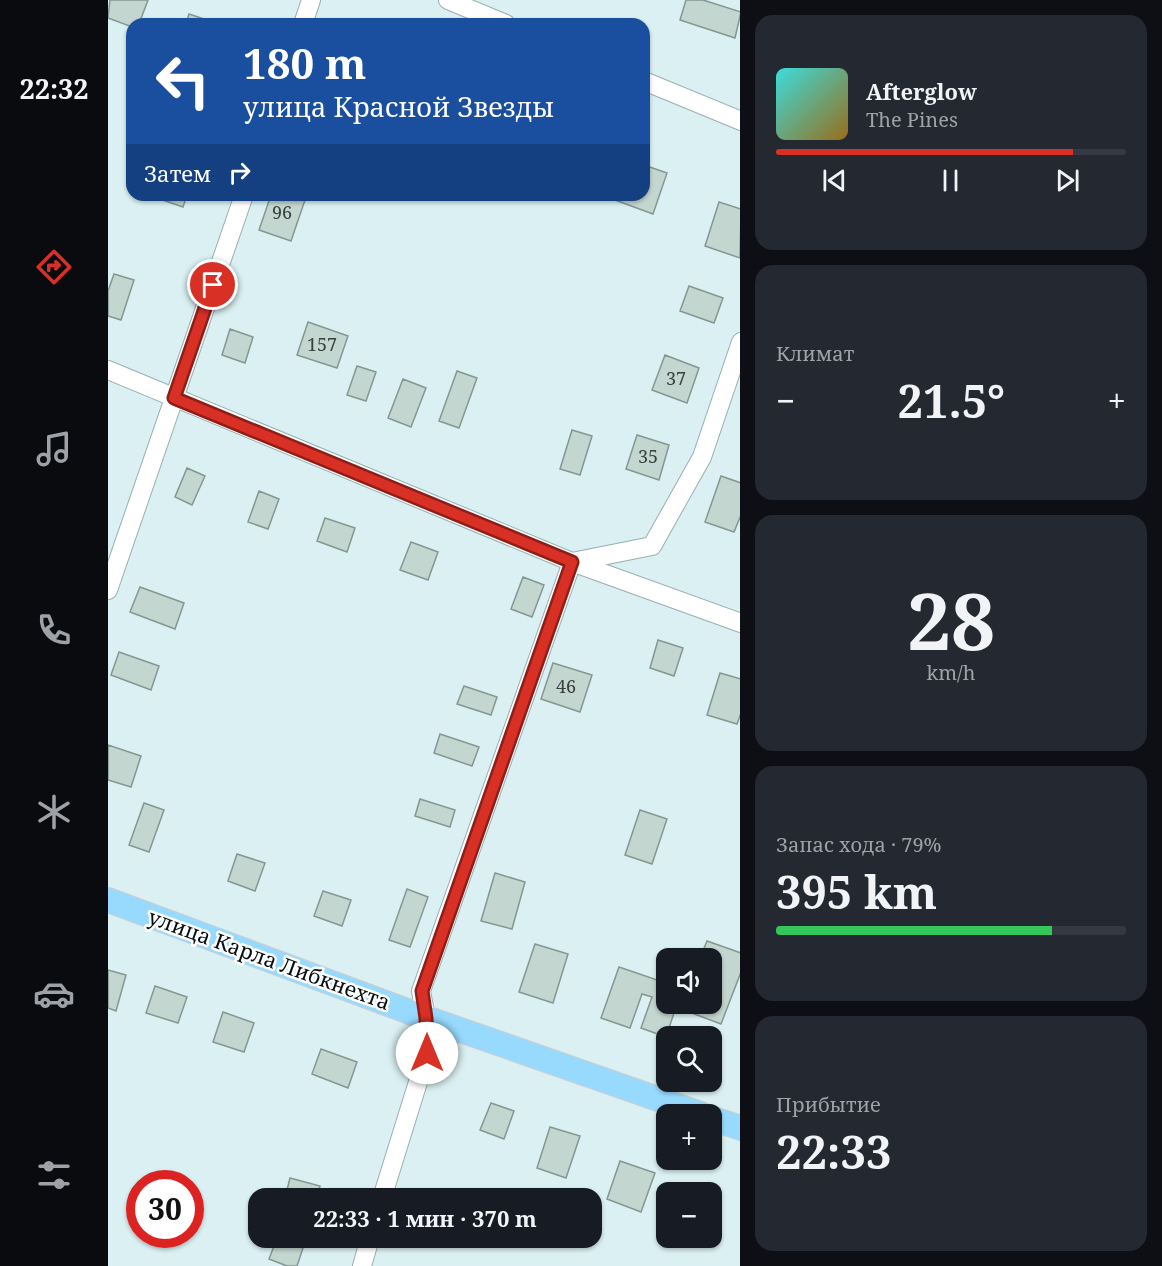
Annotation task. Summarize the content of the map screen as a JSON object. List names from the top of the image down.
{
  "streets": {
    "main road": ["улица Карла Либкнехта"]
  },
  "house_numbers": [
    "96",
    "157",
    "37",
    "35",
    "46"
  ],
  "page": {
    "tabs": "22:32",
    "turn": ["180 m", "улица Красной Звезды"],
    "song": ["Afterglow", "The Pines"],
    "then": "Затем",
    "tile": [
      "Климат",
      ["28", "km/h"],
      ["Запас хода · 79%", "395 km"],
      ["Прибытие", "22:33"]
    ],
    "heat": ["−", "21.5°", "+"],
    "map_buttons": ["+", "−"],
    "limit": "30",
    "trip": "22:33 · 1 мин · 370 m"
  }
}
